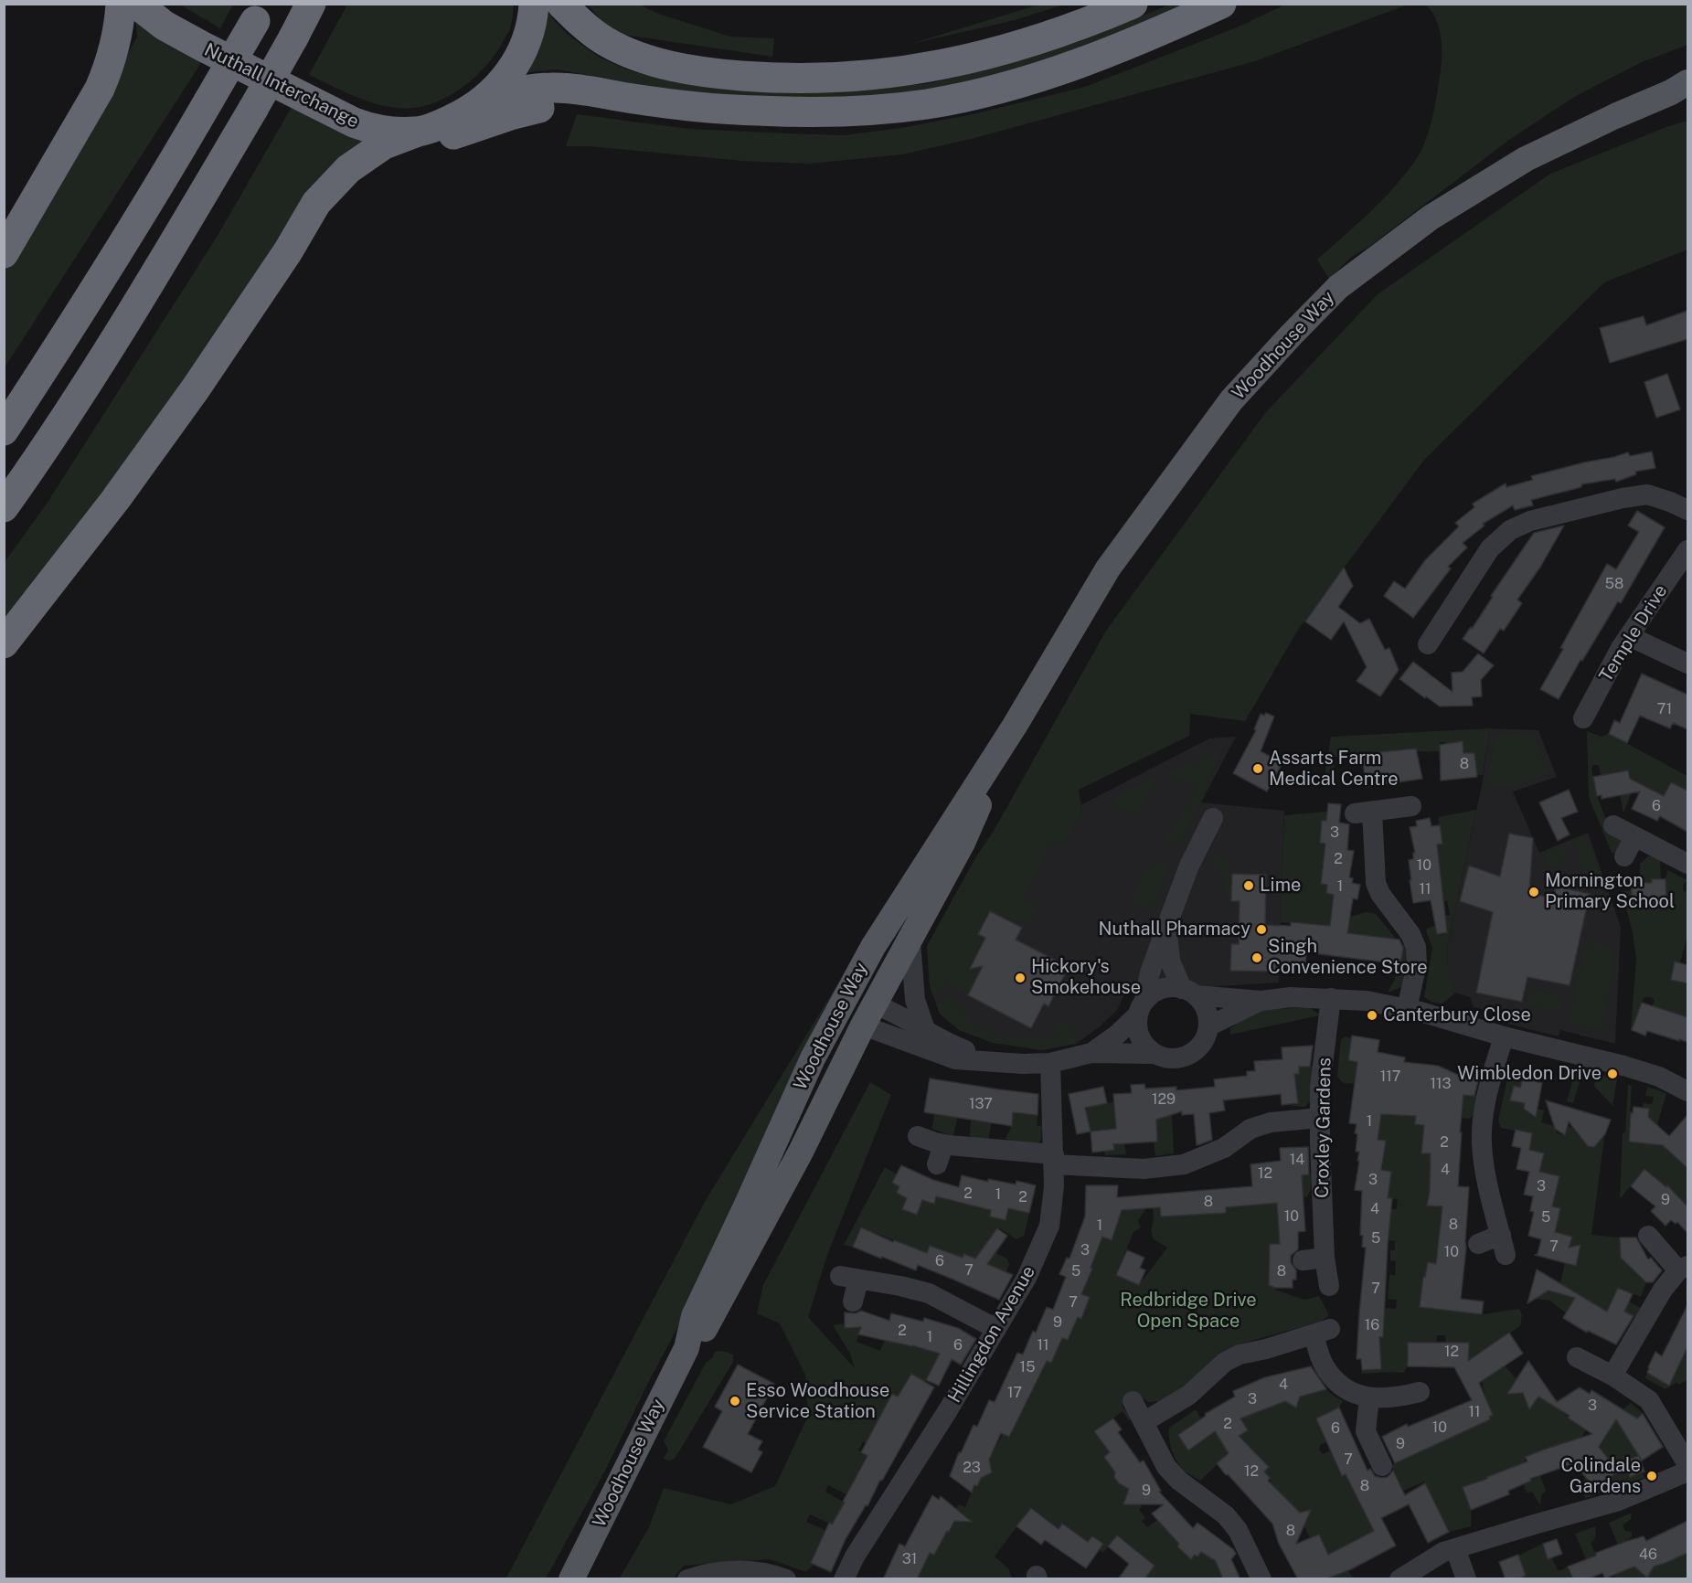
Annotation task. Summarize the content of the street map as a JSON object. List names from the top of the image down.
{
  "streets": {
    "highway": ["Nuthall Interchange"],
    "main road": ["Woodhouse Way"],
    "street": ["Temple Drive", "Croxley Gardens", "Hillingdon Avenue"]
  },
  "parks": ["Redbridge Drive Open Space"],
  "places": [
    "Assarts Farm Medical Centre",
    "Lime",
    "Mornington Primary School",
    "Nuthall Pharmacy",
    "Singh Convenience Store",
    "Hickory's Smokehouse",
    "Canterbury Close",
    "Wimbledon Drive",
    "Esso Woodhouse Service Station",
    "Colindale Gardens"
  ],
  "house_numbers": [
    "58",
    "71",
    "8",
    "6",
    "3",
    "2",
    "10",
    "1",
    "11",
    "117",
    "113",
    "129",
    "137",
    "1",
    "2",
    "14",
    "4",
    "12",
    "3",
    "3",
    "2",
    "1",
    "2",
    "9",
    "8",
    "4",
    "10",
    "5",
    "8",
    "1",
    "5",
    "7",
    "3",
    "10",
    "6",
    "7",
    "5",
    "8",
    "7",
    "7",
    "9",
    "16",
    "2",
    "1",
    "6",
    "11",
    "12",
    "15",
    "4",
    "17",
    "3",
    "3",
    "11",
    "2",
    "10",
    "6",
    "9",
    "7",
    "23",
    "12",
    "8",
    "9",
    "8",
    "46",
    "31"
  ]
}
